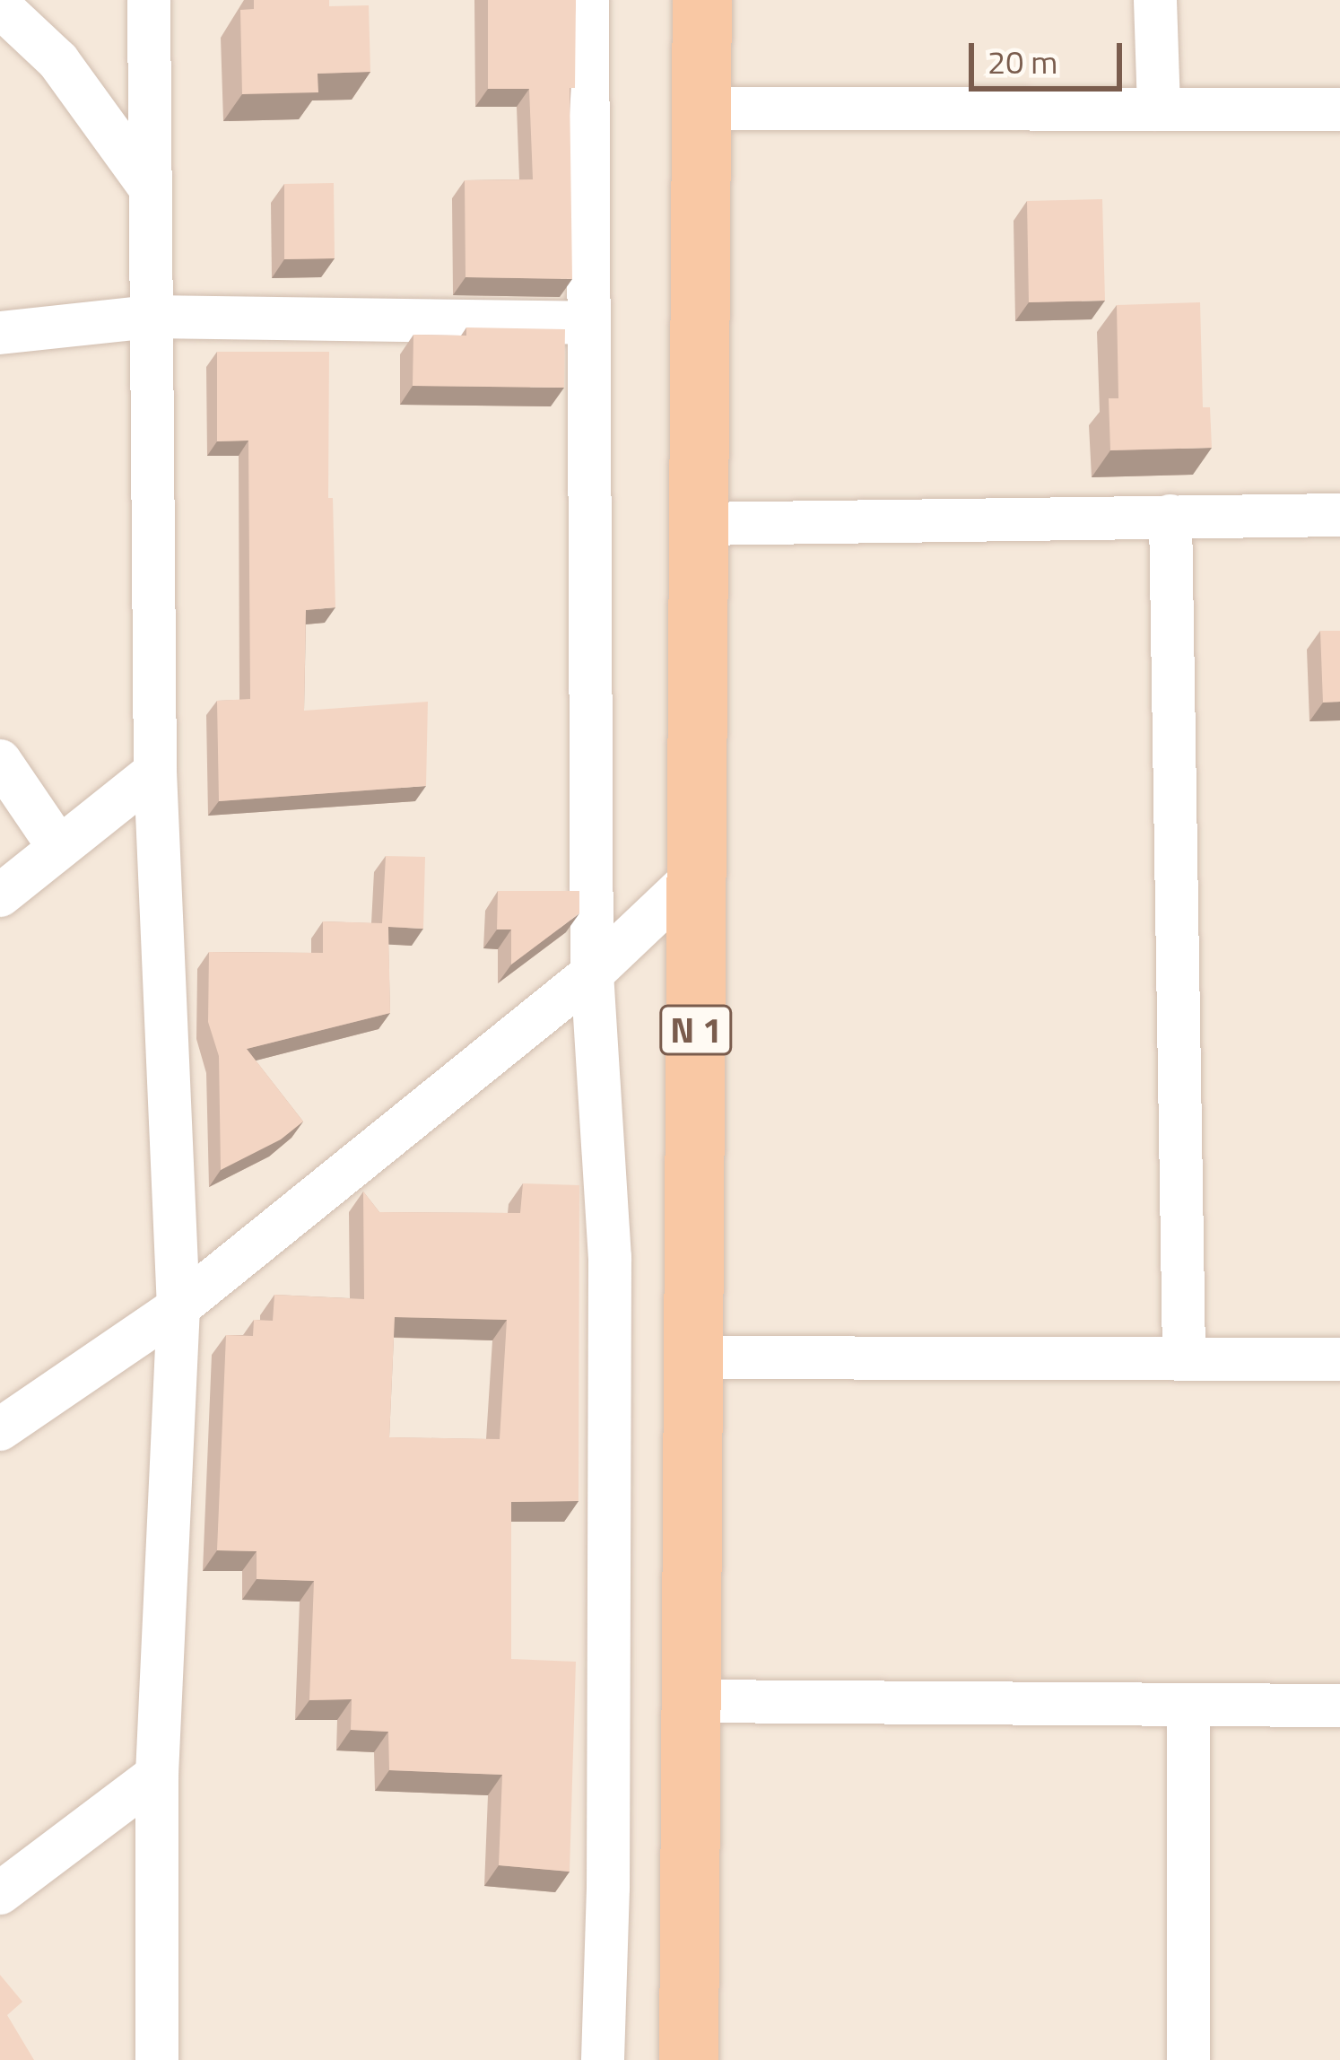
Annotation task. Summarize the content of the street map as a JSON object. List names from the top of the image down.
{
  "streets": {
    "highway": ["N 1"]
  },
  "scale_bar": "20 m"
}
